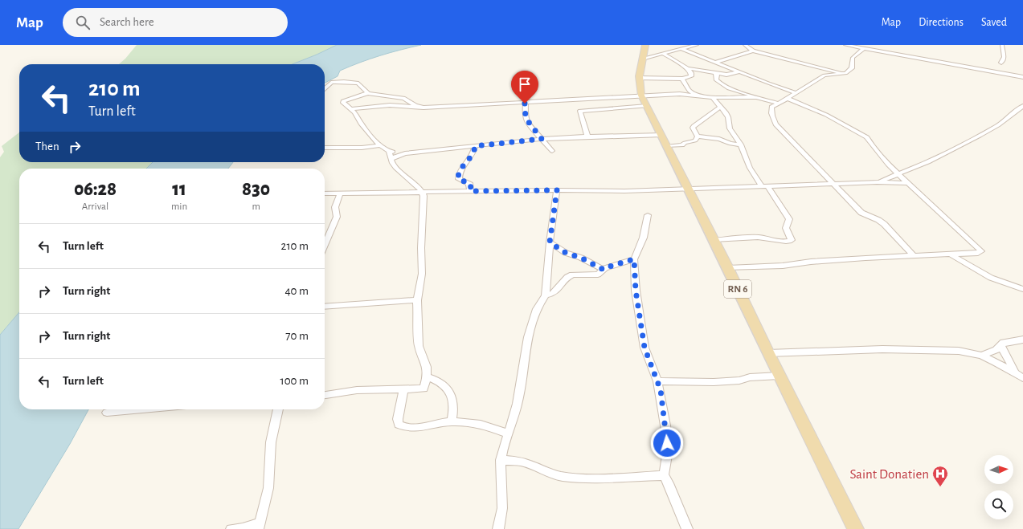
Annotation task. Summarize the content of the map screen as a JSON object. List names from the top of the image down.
{
  "streets": {
    "main road": ["RN 6"]
  },
  "places": {
    "hospital": ["Saint Donatien"]
  },
  "north": "right",
  "page": {
    "header": "Map",
    "search": "Search here",
    "nav": ["Map", "Directions", "Saved"],
    "turn": ["210 m", "Turn left"],
    "then": "Then",
    "eta": [
      "06:28",
      "Arrival",
      "11",
      "min",
      "830",
      "m"
    ],
    "list": [
      {
        "name": "Turn left",
        "value": "210 m"
      },
      {
        "name": "Turn right",
        "value": "40 m"
      },
      {
        "name": "Turn right",
        "value": "70 m"
      },
      {
        "name": "Turn left",
        "value": "100 m"
      }
    ]
  }
}
